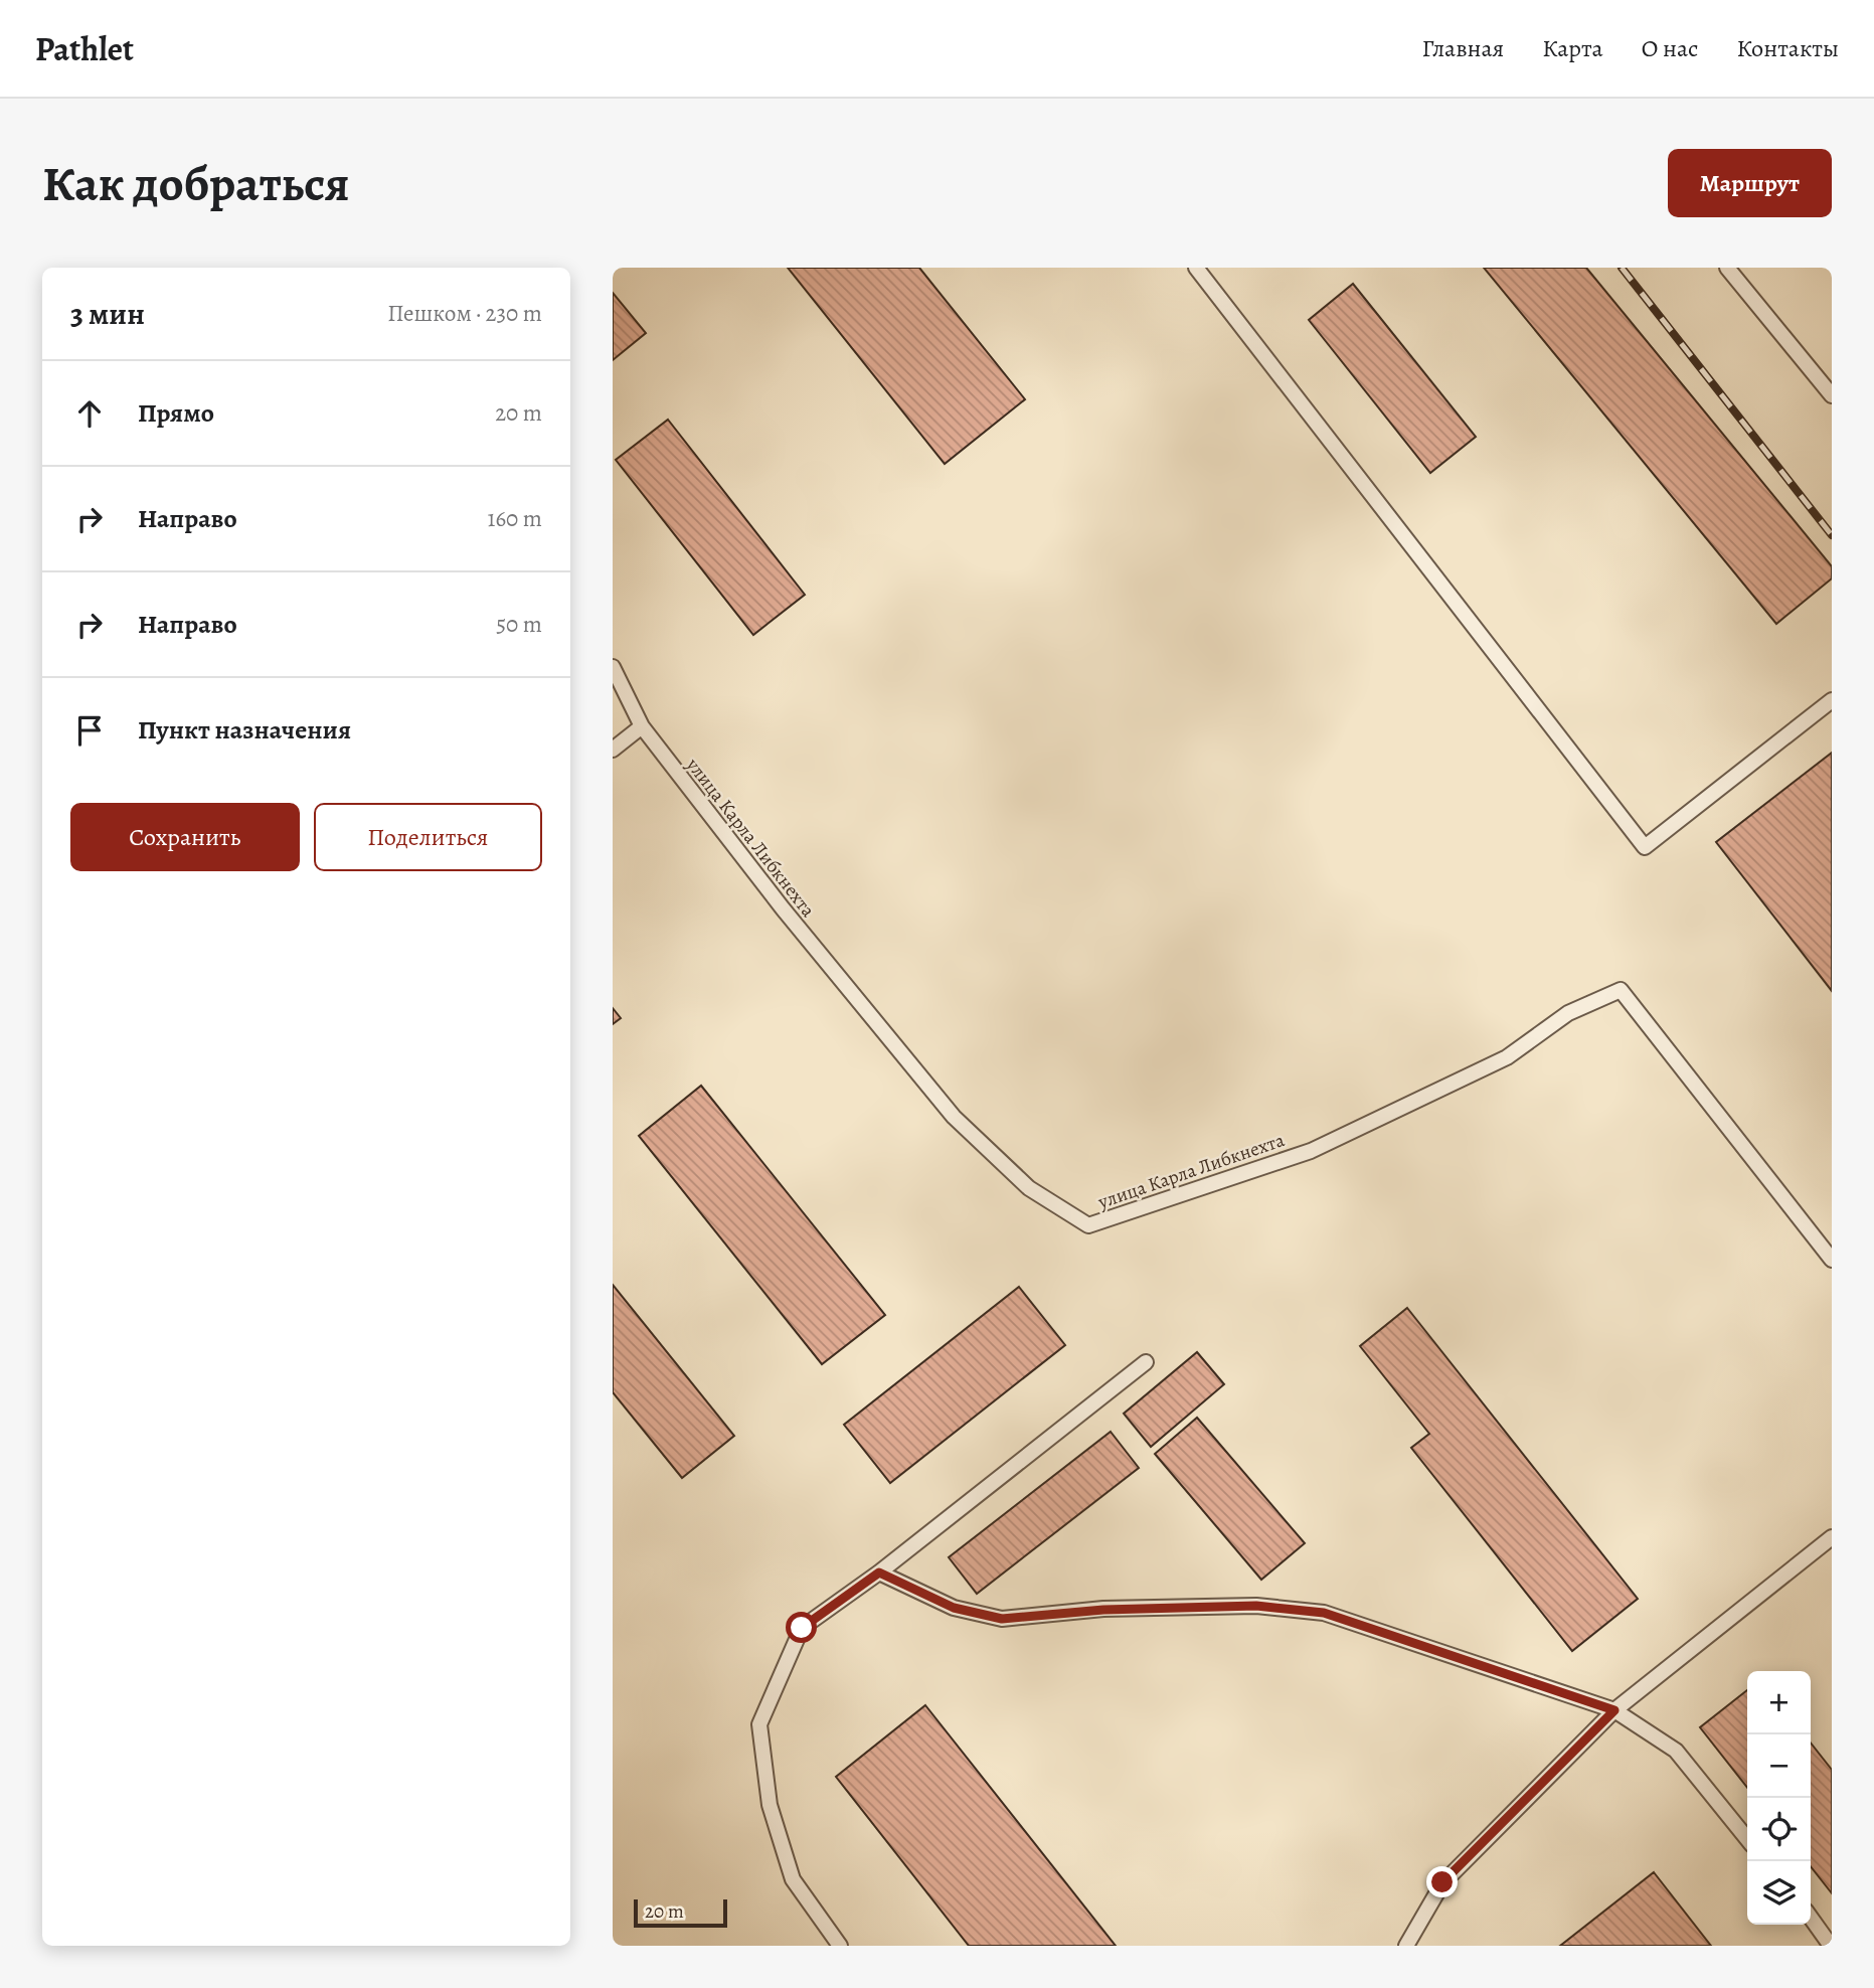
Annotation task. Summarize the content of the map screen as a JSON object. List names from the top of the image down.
{
  "streets": {
    "lane": ["улица Карла Либкнехта"]
  },
  "scale_bar": "20 m",
  "page": {
    "header": "Pathlet",
    "nav": [
      "Главная",
      "Карта",
      "О нас",
      "Контакты"
    ],
    "buttons": [
      "Маршрут",
      ["Сохранить", "Поделиться"]
    ],
    "title": "Как добраться",
    "heading": ["3 мин", "Пешком · 230 m"],
    "list": [
      ["Прямо", "20 m"],
      ["Направо", "160 m"],
      ["Направо", "50 m"],
      "Пункт назначения"
    ],
    "map_buttons": ["+", "−"],
    "scale": "20 m"
  }
}
